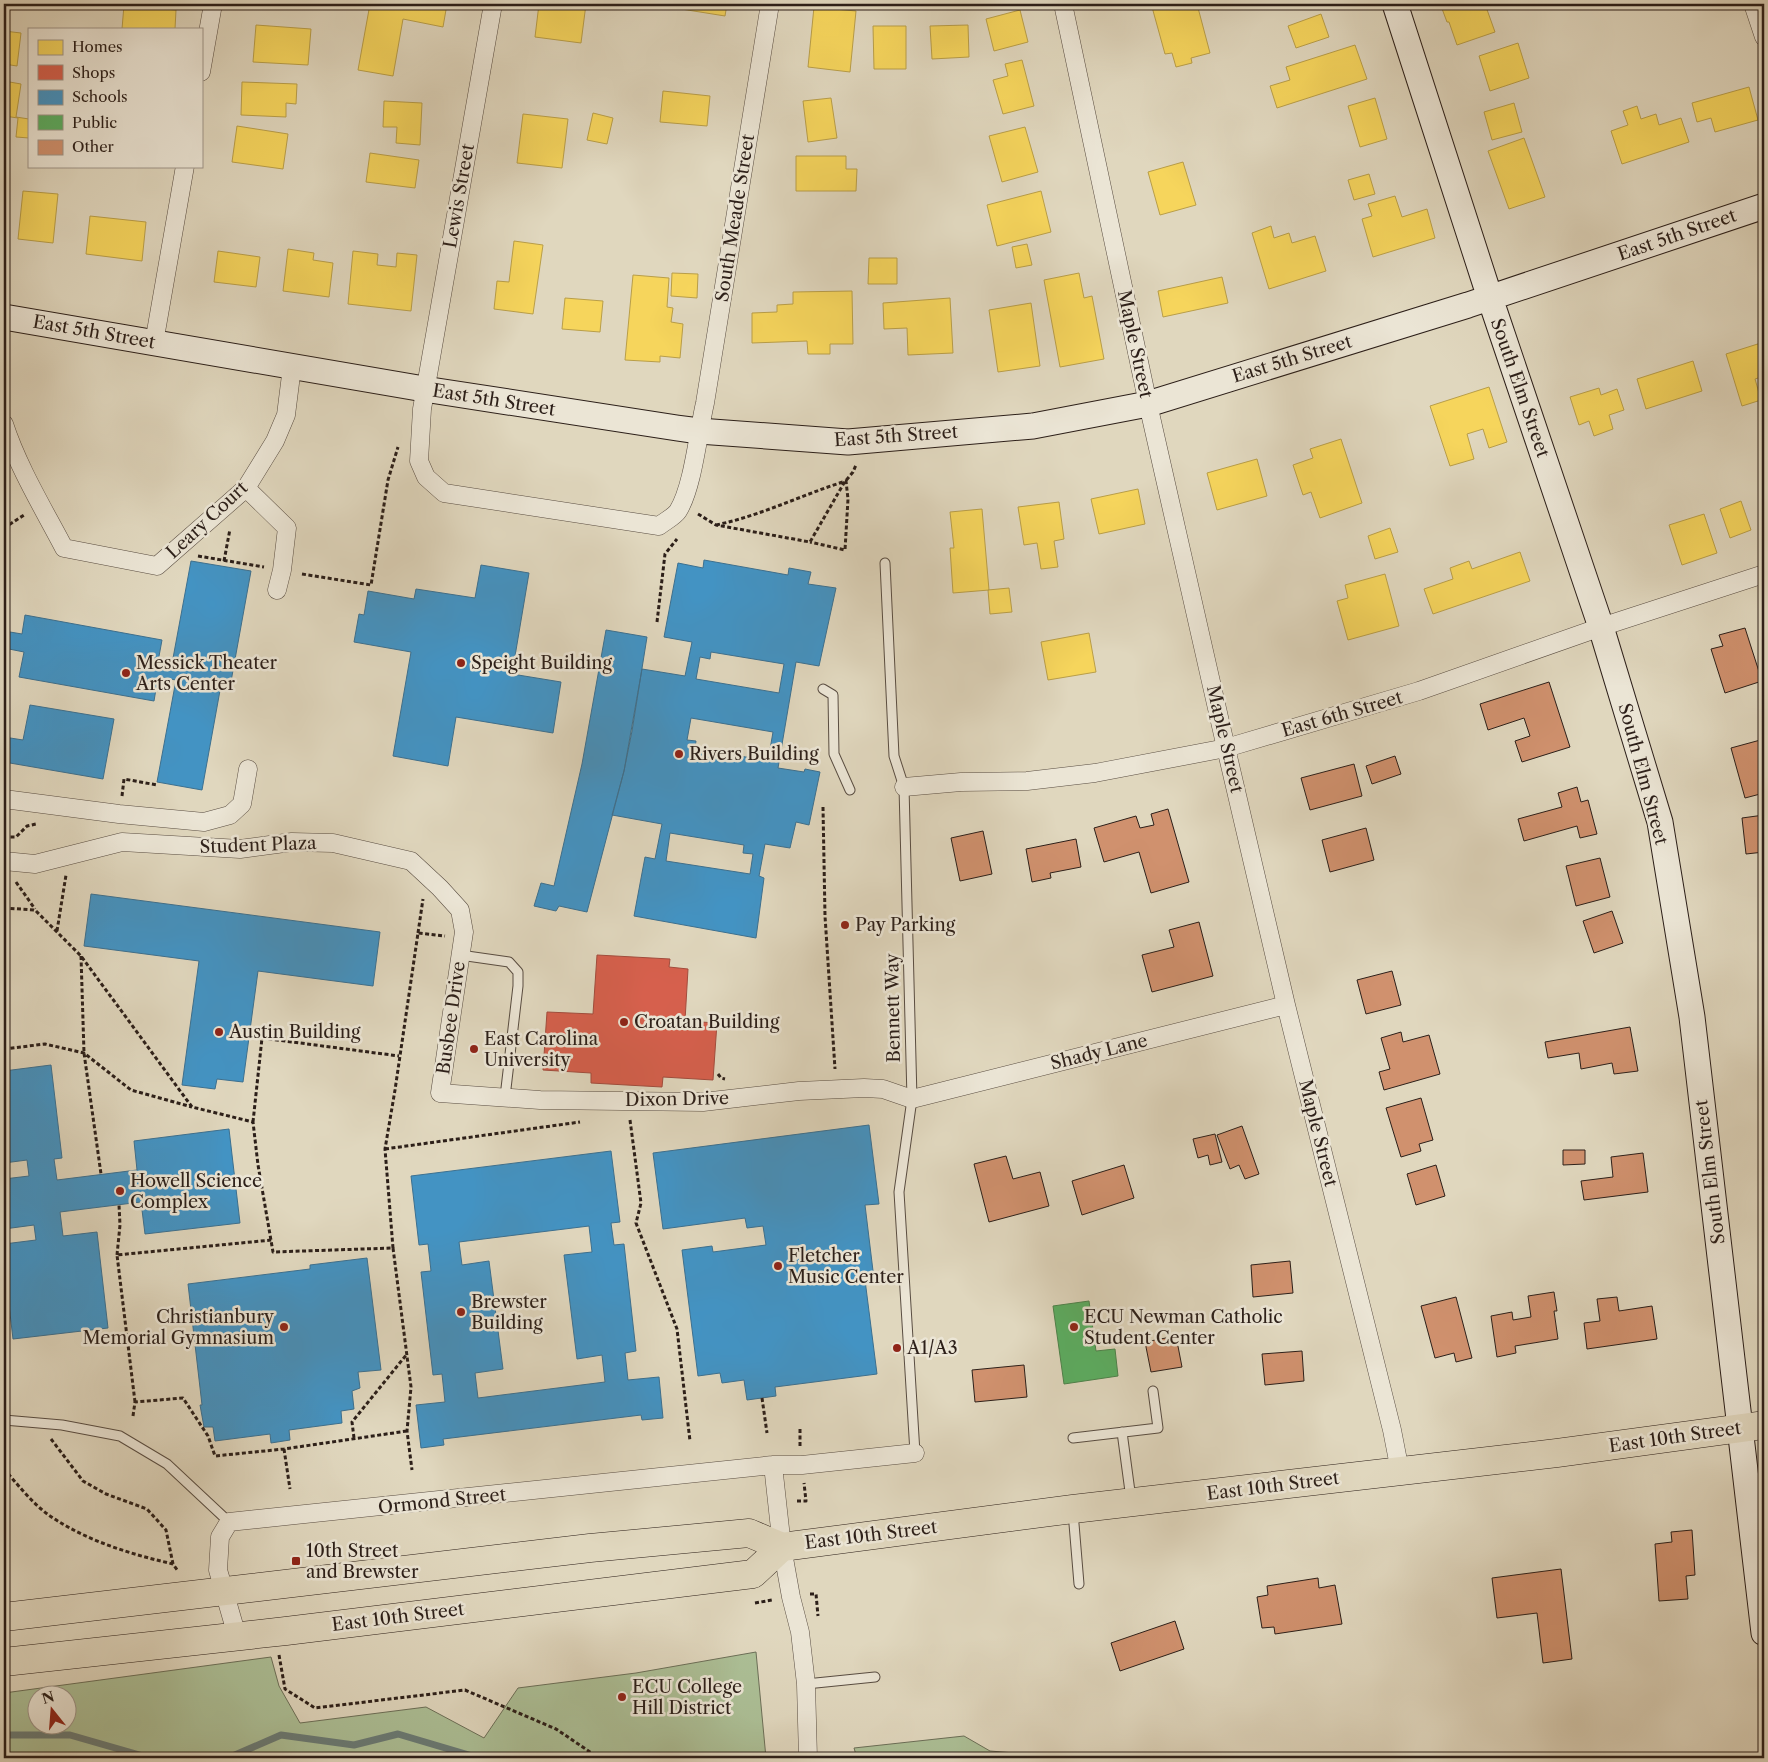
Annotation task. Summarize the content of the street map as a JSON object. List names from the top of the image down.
{
  "streets": {
    "main road": ["East 5th Street", "South Elm Street", "East 10th Street"],
    "street": [
      "Lewis Street",
      "South Meade Street",
      "Maple Street",
      "Leary Court",
      "East 6th Street",
      "Student Plaza",
      "Busbee Drive",
      "Shady Lane",
      "Dixon Drive",
      "Ormond Street"
    ],
    "lane": ["Bennett Way"]
  },
  "crossings": [
    ["Lewis Street", "East 5th Street"],
    ["South Meade Street", "East 5th Street"],
    ["East 5th Street", "Maple Street"],
    ["East 5th Street", "South Elm Street"],
    ["East 5th Street", "Leary Court"],
    ["Maple Street", "East 6th Street"],
    ["Maple Street", "Shady Lane"],
    ["Maple Street", "East 10th Street"],
    ["South Elm Street", "East 6th Street"],
    ["South Elm Street", "East 10th Street"],
    ["East 6th Street", "Bennett Way"],
    ["Student Plaza", "Busbee Drive"],
    ["Bennett Way", "Shady Lane"],
    ["Bennett Way", "Dixon Drive"],
    ["Bennett Way", "Ormond Street"],
    ["Busbee Drive", "Dixon Drive"],
    ["Shady Lane", "Dixon Drive"]
  ],
  "places": {
    "other": [
      "Speight Building",
      "Messick Theater Arts Center",
      "Rivers Building",
      "Pay Parking",
      "Croatan Building",
      "Austin Building",
      "East Carolina University",
      "Howell Science Complex",
      "Fletcher Music Center",
      "Brewster Building",
      "Christianbury Memorial Gymnasium",
      "ECU Newman Catholic Student Center",
      "A1/A3",
      "ECU College Hill District"
    ],
    "transit": ["10th Street and Brewster"]
  },
  "legend": [
    "Homes",
    "Shops",
    "Schools",
    "Public",
    "Other"
  ],
  "north": "top"
}
